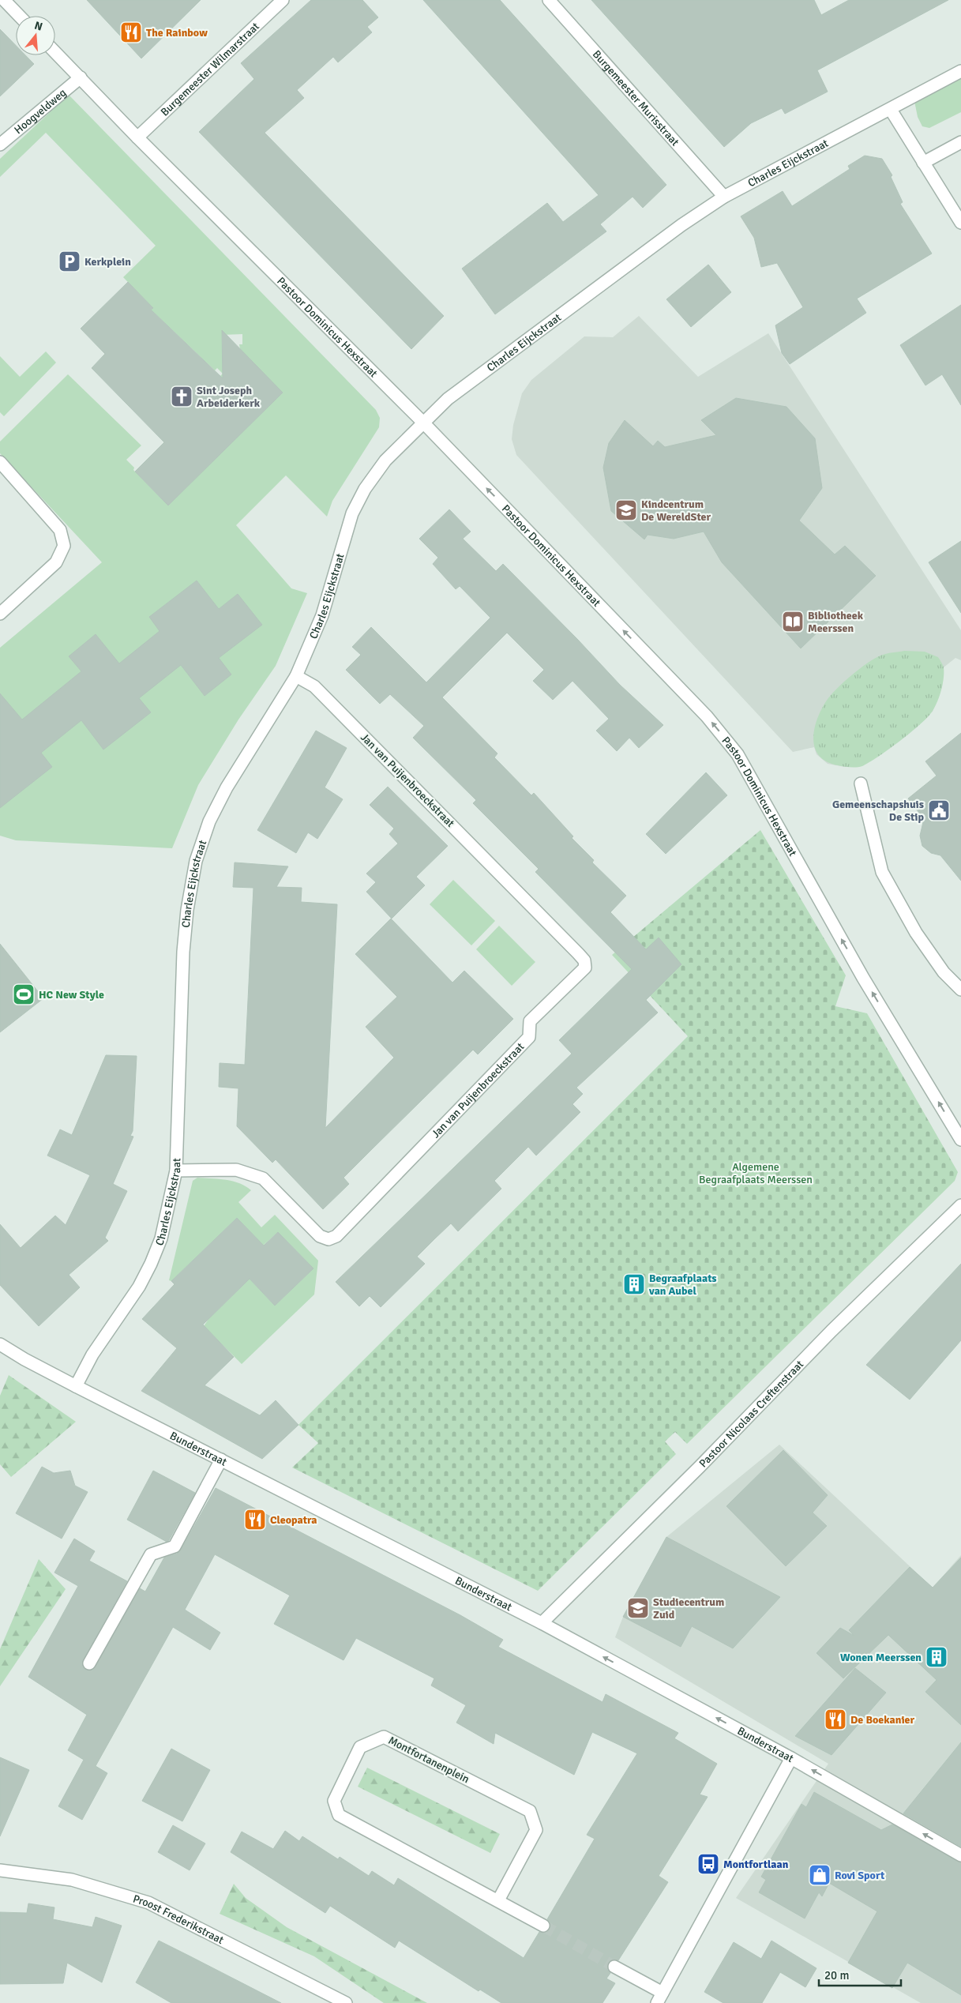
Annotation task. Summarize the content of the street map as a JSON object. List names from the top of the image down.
{
  "streets": {
    "street": [
      "Burgemeester Wilmarstraat",
      "Burgemeester Murisstraat",
      "Hoogveldweg",
      "Charles Eijckstraat",
      "Pastoor Dominicus Hexstraat",
      "Jan van Puijenbroeckstraat",
      "Pastoor Nicolaas Creftenstraat",
      "Bunderstraat",
      "Montfortanenplein",
      "Proost Frederikstraat"
    ]
  },
  "crossings": [
    ["Burgemeester Wilmarstraat", "Pastoor Dominicus Hexstraat"],
    ["Burgemeester Murisstraat", "Charles Eijckstraat"],
    ["Hoogveldweg", "Pastoor Dominicus Hexstraat"],
    ["Charles Eijckstraat", "Pastoor Dominicus Hexstraat"],
    ["Charles Eijckstraat", "Jan van Puijenbroeckstraat"],
    ["Charles Eijckstraat", "Bunderstraat"],
    ["Pastoor Nicolaas Creftenstraat", "Bunderstraat"]
  ],
  "one_way": ["Pastoor Dominicus Hexstraat", "Bunderstraat"],
  "parks": ["Algemene Begraafplaats Meerssen"],
  "places": {
    "restaurant": ["The Rainbow", "Cleopatra", "De Boekanier"],
    "parking": ["Kerkplein"],
    "church": ["Sint Joseph Arbeiderkerk"],
    "school or university": ["Kindcentrum De WereldSter", "Studiecentrum Zuid"],
    "library": ["Bibliotheek Meerssen"],
    "public building": ["Gemeenschapshuis De Stip"],
    "sports": ["HC New Style"],
    "building": ["Begraafplaats van Aubel", "Wonen Meerssen"],
    "bus stop": ["Montfortlaan"],
    "shop": ["Rovi Sport"]
  },
  "scale_bar": "20 m",
  "north": "top"
}
